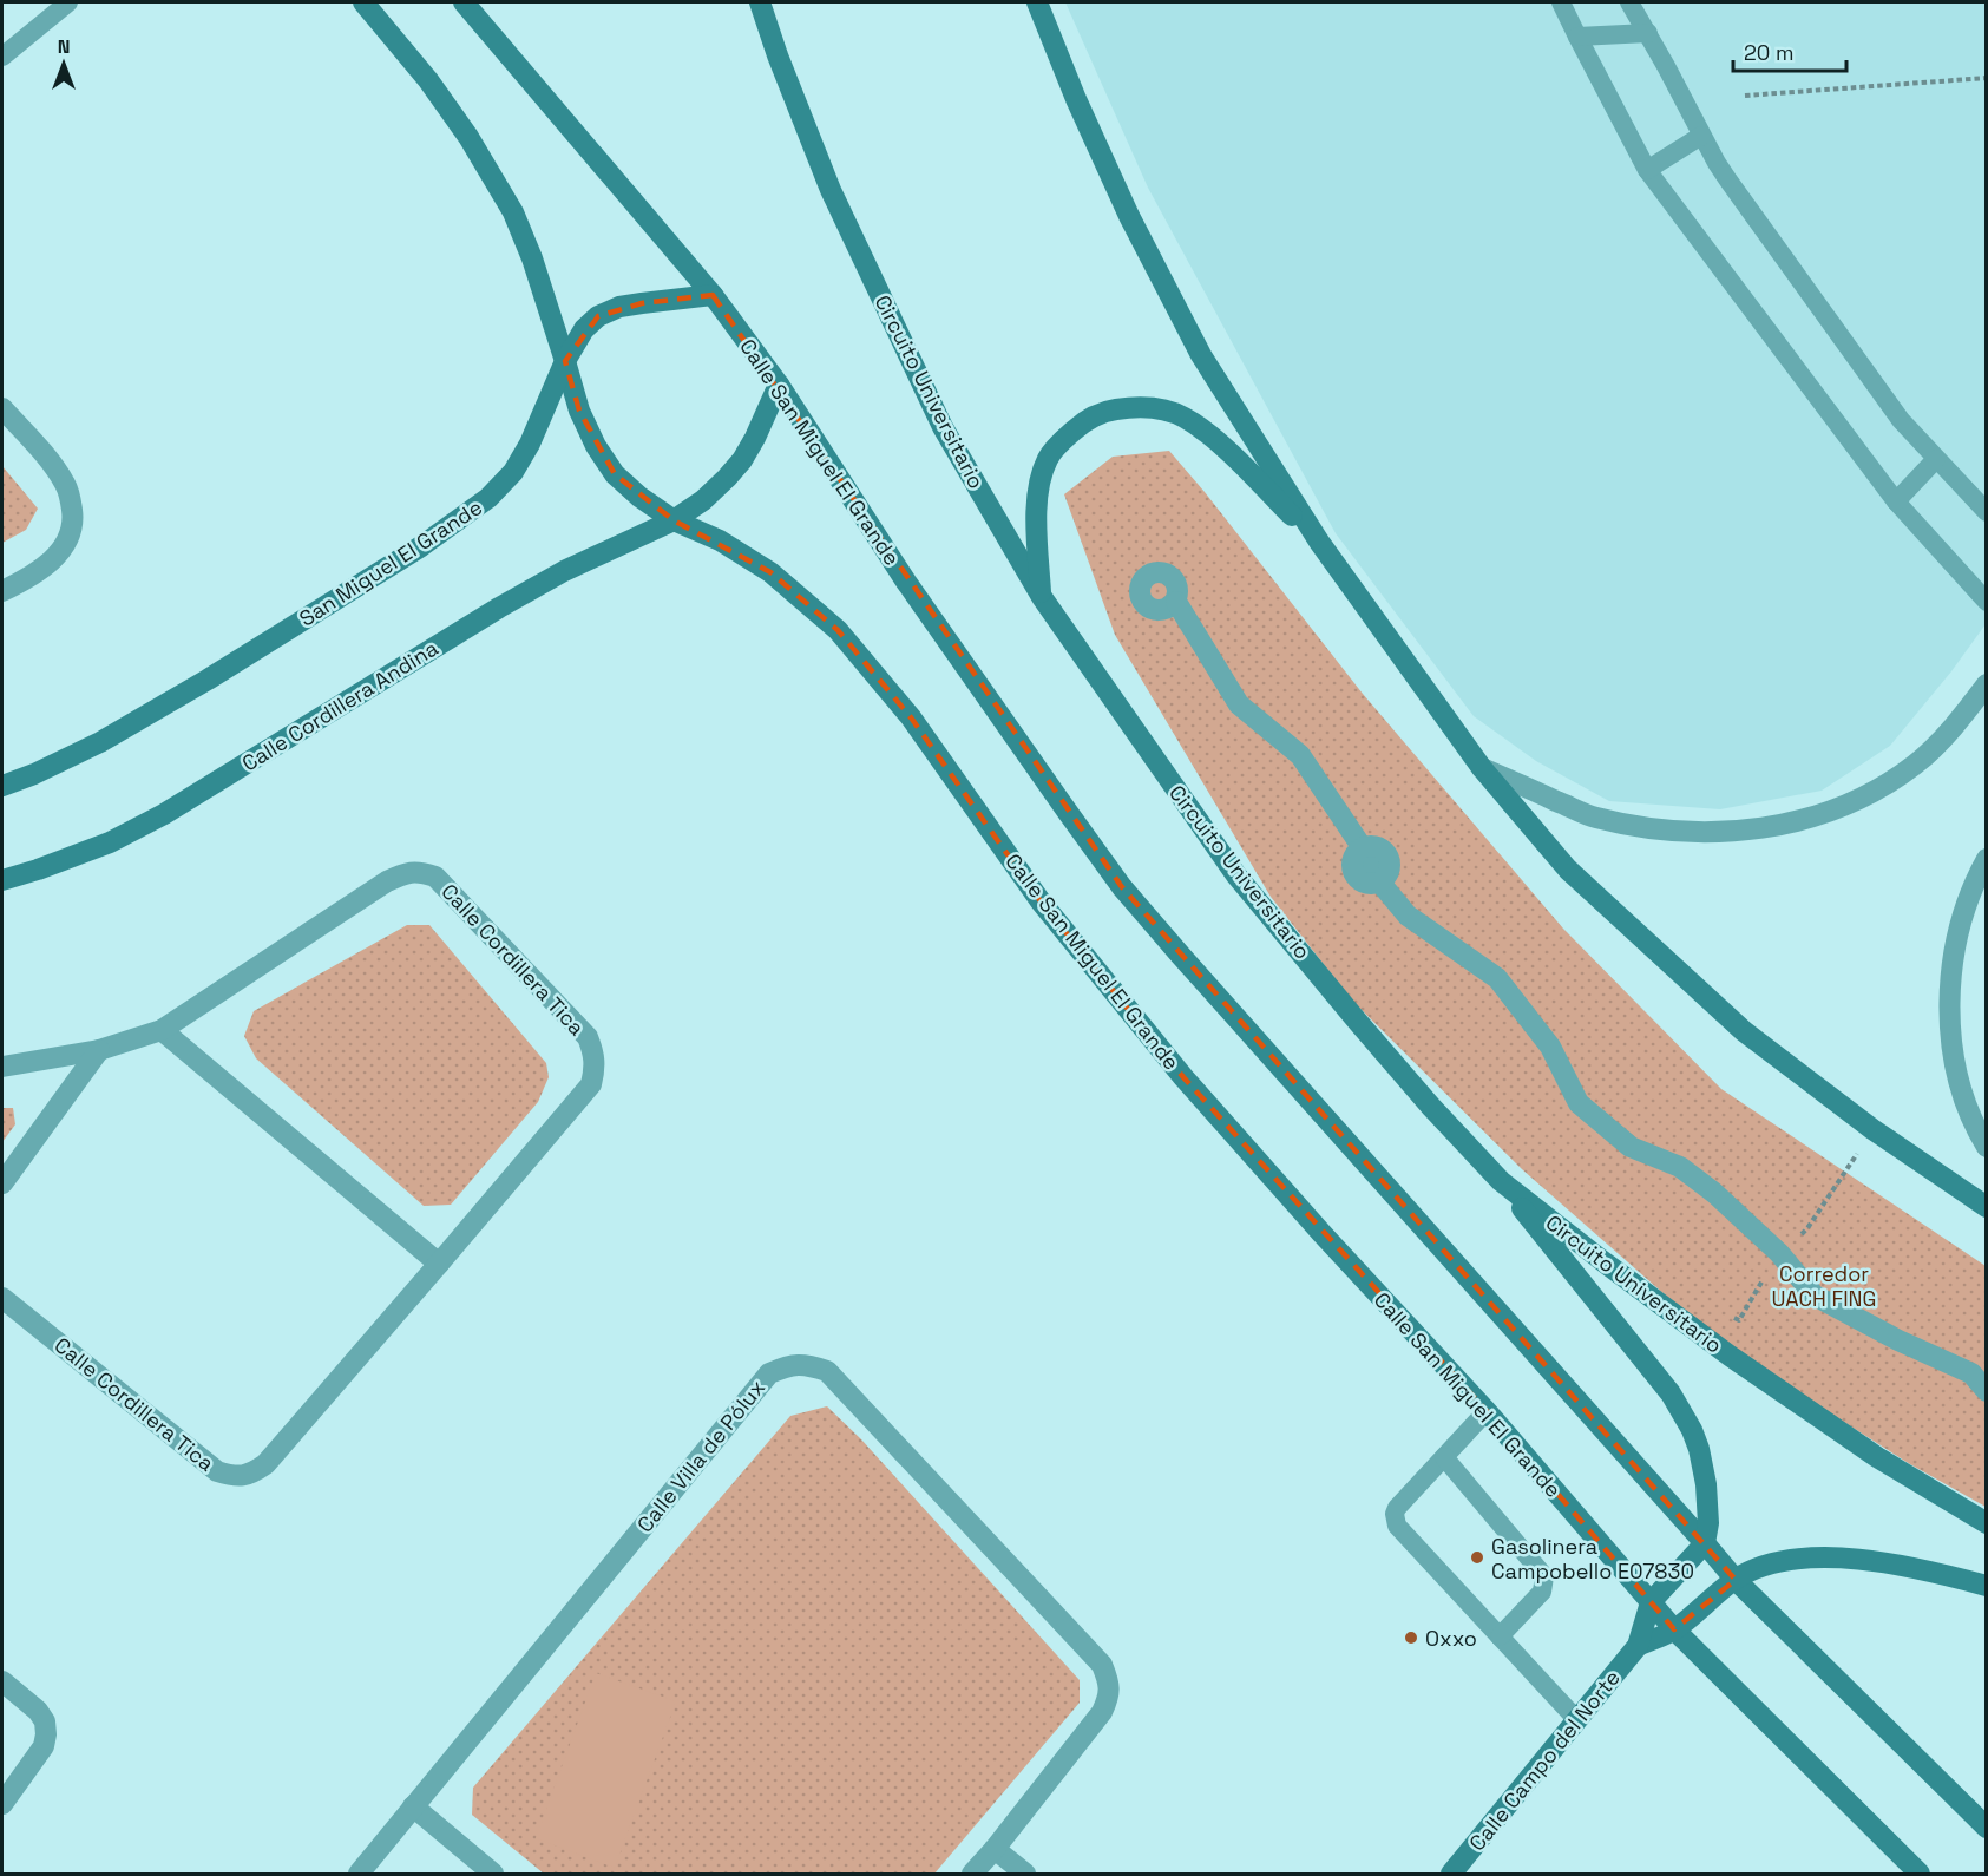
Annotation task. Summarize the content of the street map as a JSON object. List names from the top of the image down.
{
  "streets": {
    "street": [
      "Circuito Universitario",
      "Calle San Miguel El Grande",
      "San Miguel El Grande",
      "Calle Cordillera Andina",
      "Calle Cordillera Tica",
      "Calle Villa de Pólux",
      "Calle Campo del Norte"
    ]
  },
  "crossings": [
    ["Calle San Miguel El Grande", "San Miguel El Grande"],
    ["Calle San Miguel El Grande", "Calle Cordillera Andina"],
    ["Calle San Miguel El Grande", "Calle Campo del Norte"],
    ["San Miguel El Grande", "Calle Cordillera Andina"]
  ],
  "parks": ["Corredor UACH FING"],
  "places": ["Gasolinera Campobello E07830", "Oxxo"],
  "scale_bar": "20 m",
  "north": "top"
}
